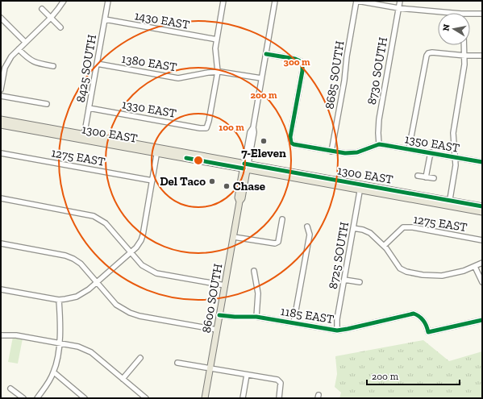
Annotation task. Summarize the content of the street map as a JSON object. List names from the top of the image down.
{
  "streets": {
    "main road": ["1300 EAST", "8600 SOUTH"],
    "street": [
      "1430 EAST",
      "1380 EAST",
      "8425 SOUTH",
      "8730 SOUTH",
      "8685 SOUTH",
      "1330 EAST",
      "1350 EAST",
      "1275 EAST",
      "8725 SOUTH",
      "1185 EAST"
    ]
  },
  "crossings": [
    ["1430 EAST", "8425 SOUTH"],
    ["1380 EAST", "8425 SOUTH"],
    ["1380 EAST", "1330 EAST"],
    ["1380 EAST", "8600 SOUTH"],
    ["8425 SOUTH", "1330 EAST"],
    ["8425 SOUTH", "1300 EAST"],
    ["8730 SOUTH", "1350 EAST"],
    ["1300 EAST", "8725 SOUTH"],
    ["1300 EAST", "8600 SOUTH"],
    ["8725 SOUTH", "1185 EAST"],
    ["8600 SOUTH", "1185 EAST"]
  ],
  "places": ["7-Eleven", "Del Taco", "Chase"],
  "scale_bar": "200 m",
  "north": "left",
  "rings": ["300 m", "200 m", "100 m"]
}
